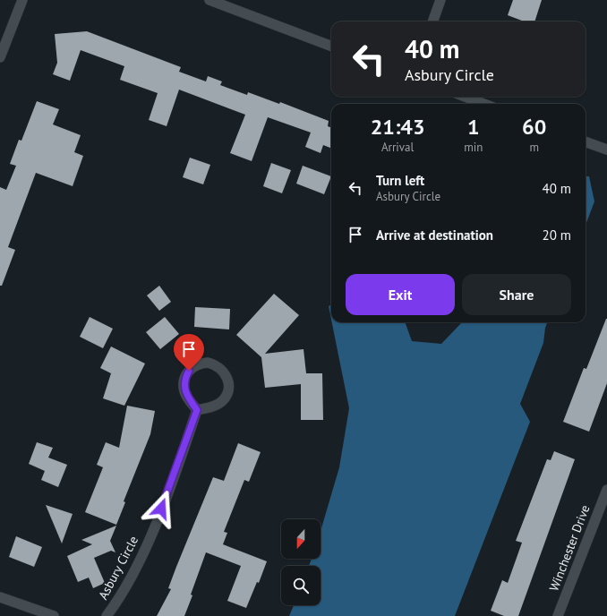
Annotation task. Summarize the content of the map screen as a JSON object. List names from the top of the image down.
{
  "streets": {
    "street": ["Winchester Drive", "Asbury Circle"]
  },
  "north": "bottom",
  "page": {
    "turn": ["40 m", "Asbury Circle"],
    "eta": [
      "21:43",
      "Arrival",
      "1",
      "min",
      "60",
      "m"
    ],
    "list": [
      {
        "name": "Turn left",
        "note": "Asbury Circle",
        "value": "40 m"
      },
      {
        "name": "Arrive at destination",
        "value": "20 m"
      }
    ],
    "buttons": ["Exit", "Share"]
  }
}
